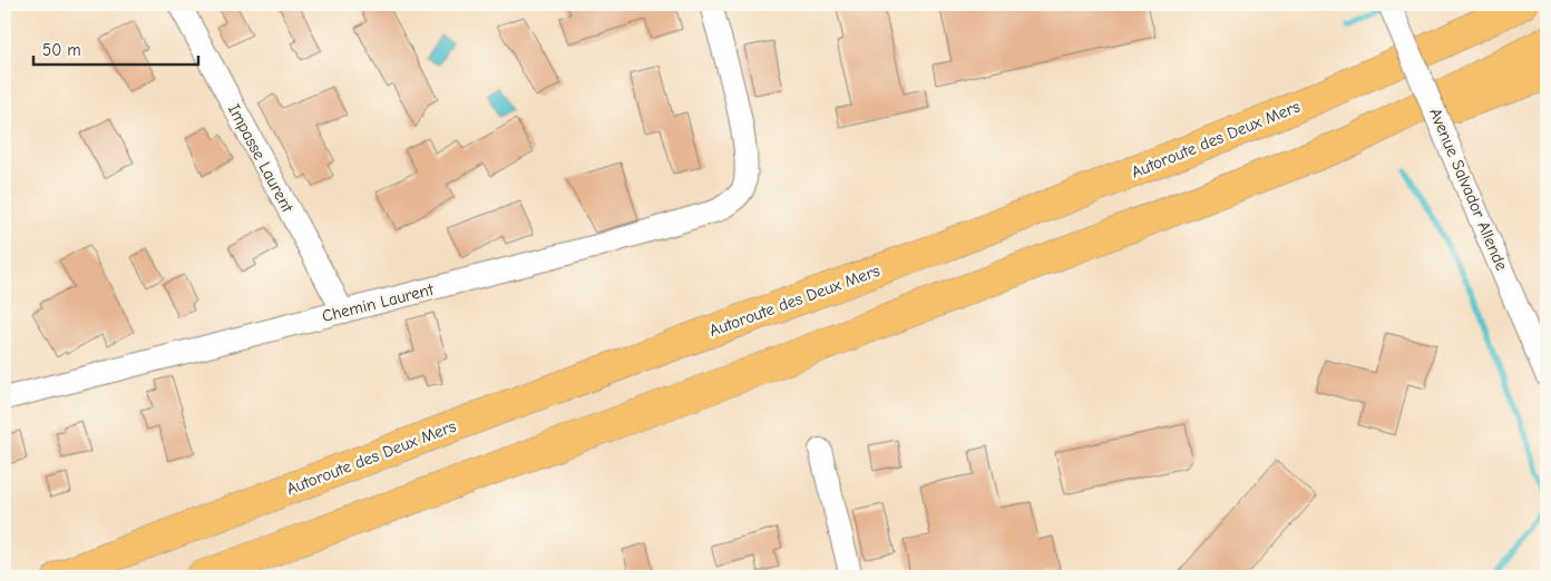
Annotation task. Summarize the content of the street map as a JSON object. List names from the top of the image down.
{
  "streets": {
    "highway": ["Autoroute des Deux Mers"],
    "street": ["Impasse Laurent", "Avenue Salvador Allende", "Chemin Laurent"]
  },
  "crossings": [
    ["Impasse Laurent", "Chemin Laurent"]
  ],
  "scale_bar": "50 m"
}
